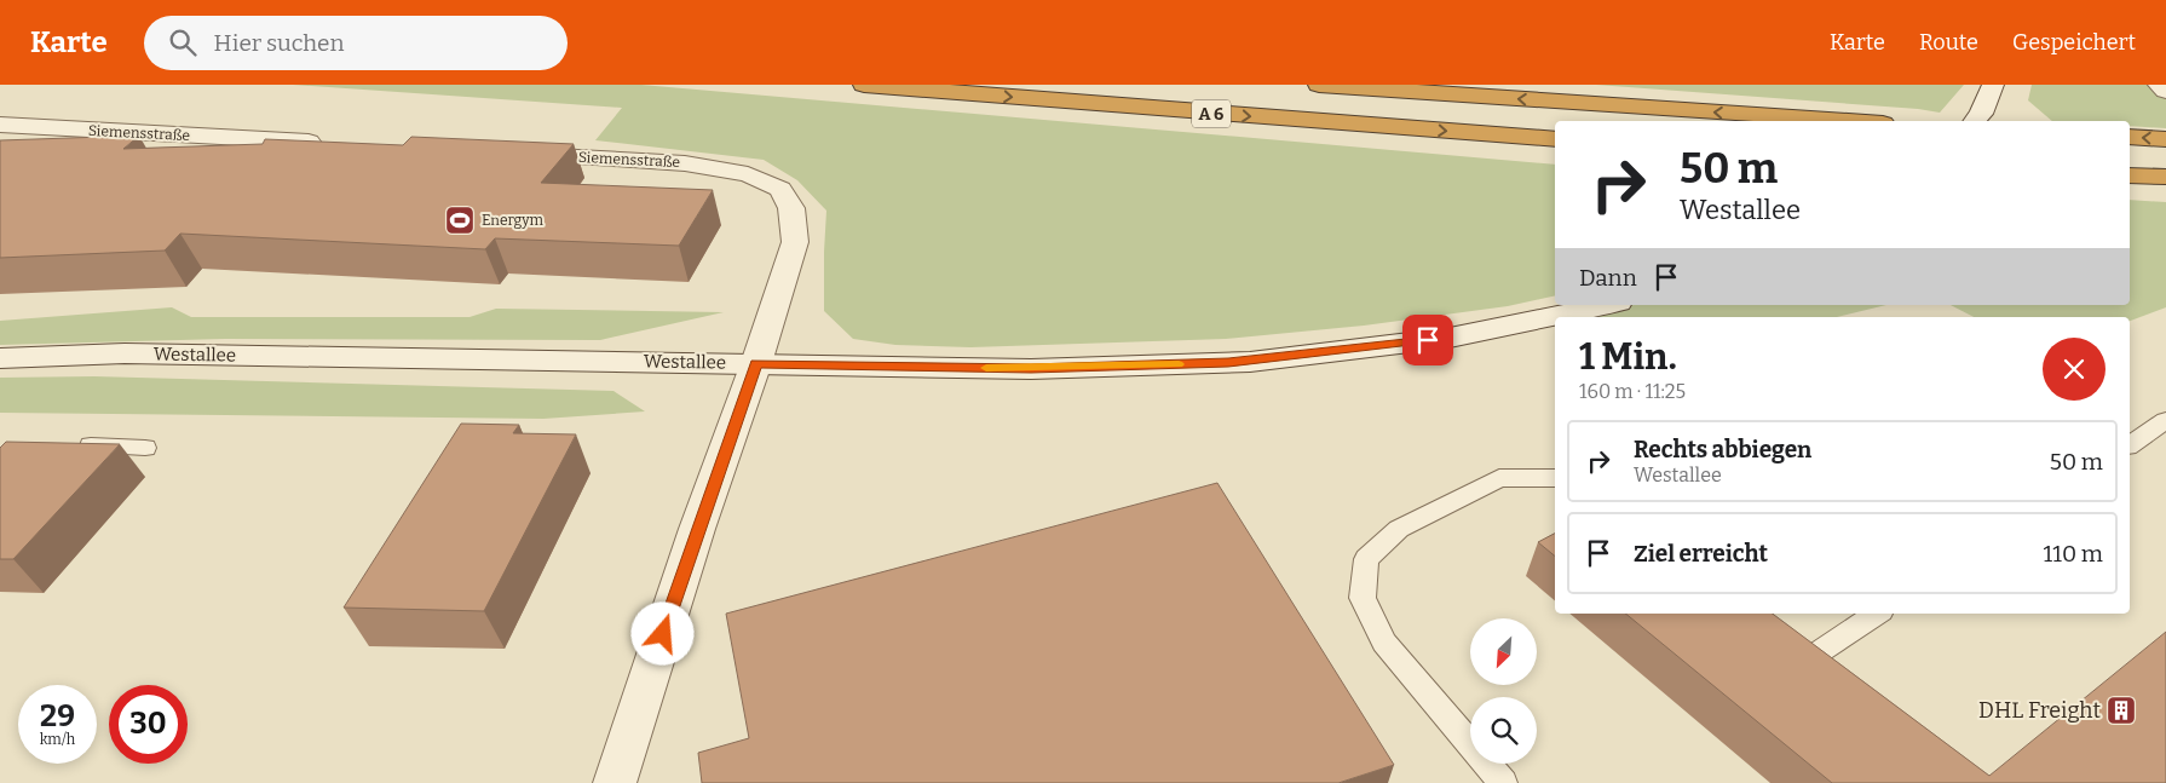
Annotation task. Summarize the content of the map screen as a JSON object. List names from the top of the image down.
{
  "streets": {
    "highway": ["A 6"],
    "main road": ["Siemensstraße", "Westallee"]
  },
  "crossings": [
    ["Siemensstraße", "Westallee"]
  ],
  "places": {
    "sports": ["Energym"],
    "building": ["DHL Freight"]
  },
  "north": "bottom left",
  "page": {
    "header": "Karte",
    "search": "Hier suchen",
    "nav": ["Karte", "Route", "Gespeichert"],
    "turn": ["50 m", "Westallee"],
    "then": "Dann",
    "heading": ["1 Min.", "160 m · 11:25"],
    "list": [
      {
        "name": "Rechts abbiegen",
        "note": "Westallee",
        "value": "50 m"
      },
      {
        "name": "Ziel erreicht",
        "value": "110 m"
      }
    ],
    "speed": "29 km/h",
    "limit": "30"
  }
}
